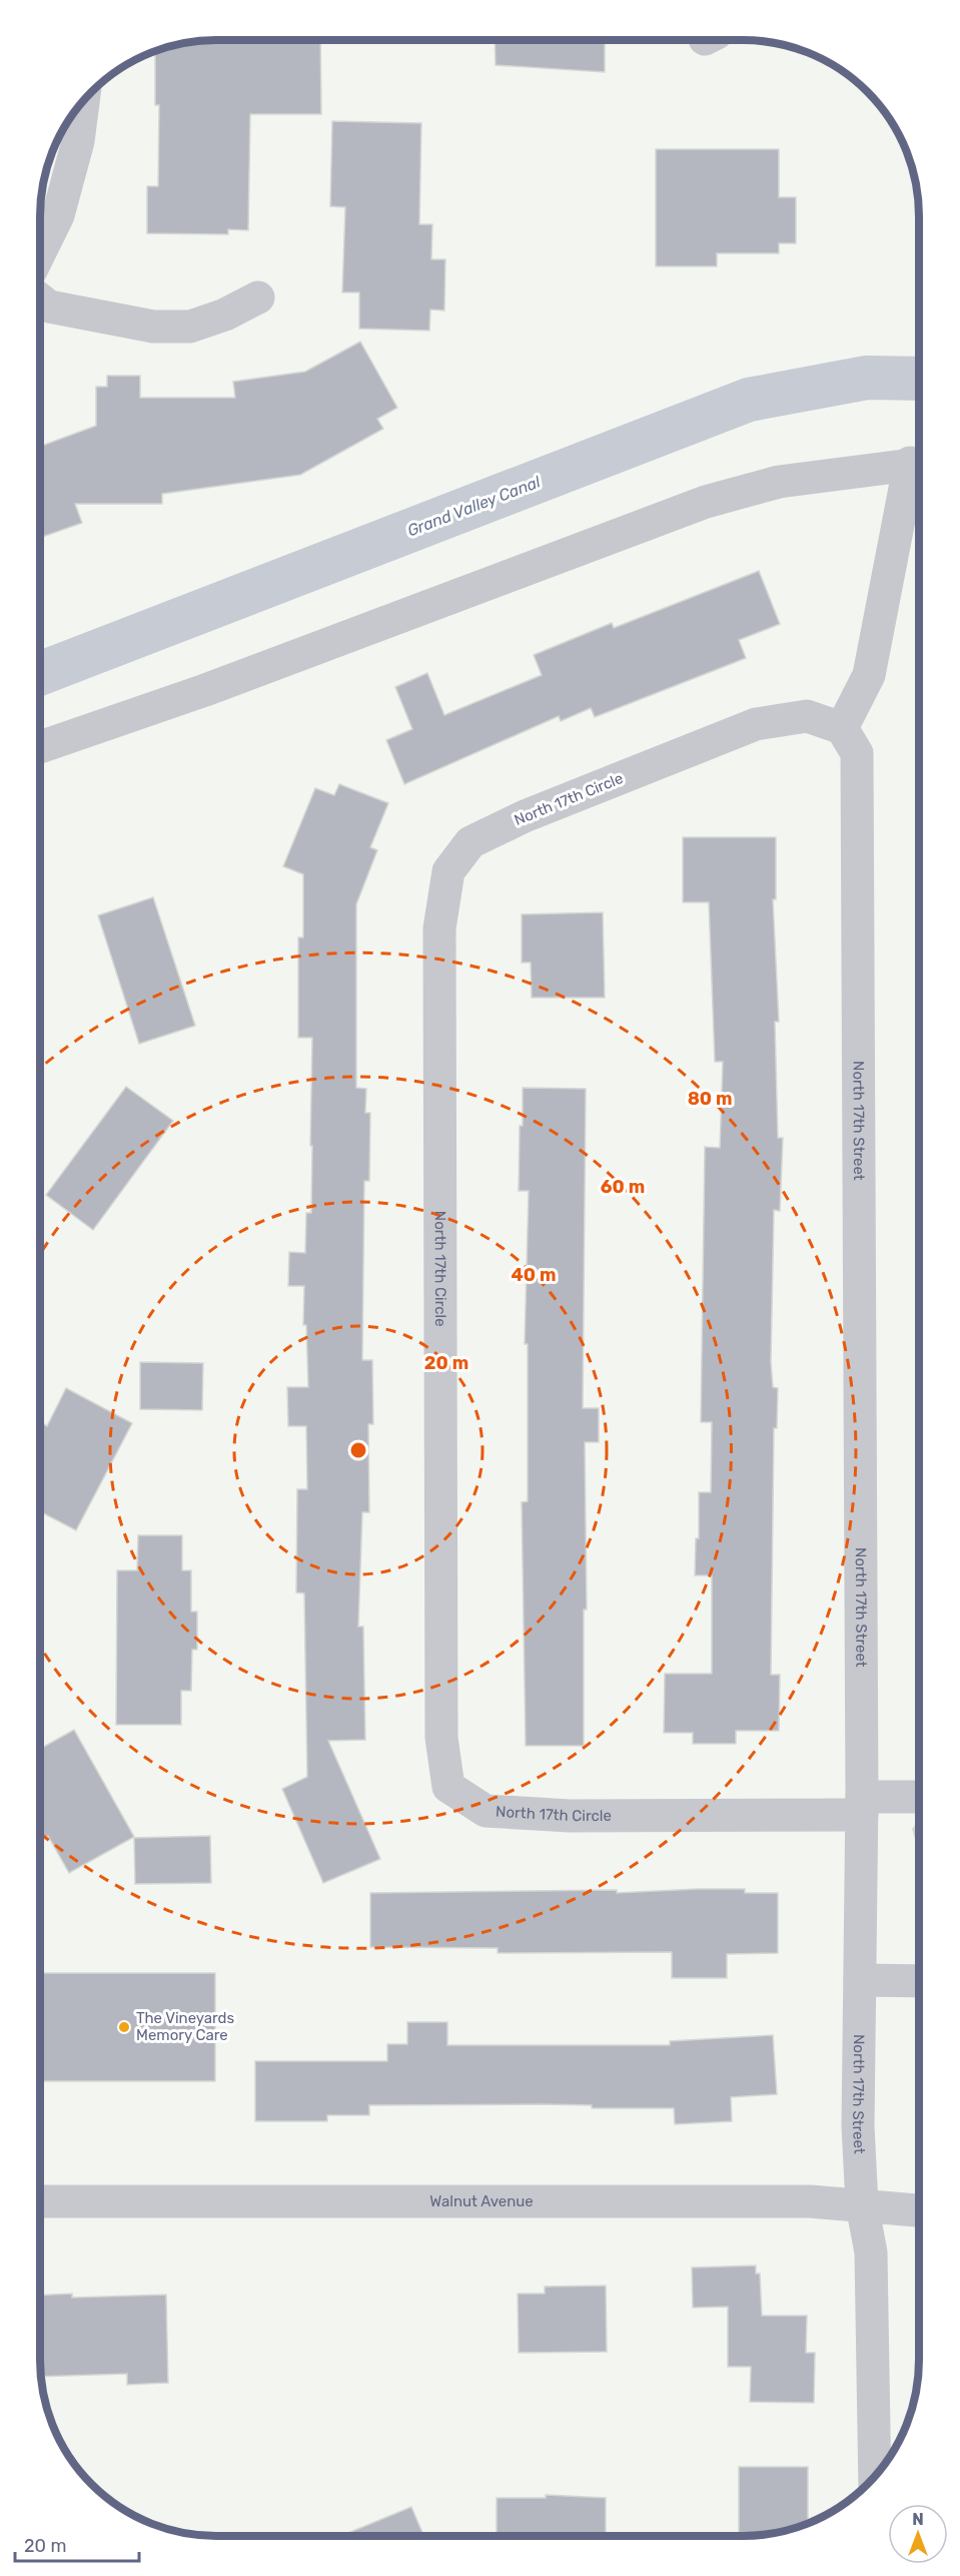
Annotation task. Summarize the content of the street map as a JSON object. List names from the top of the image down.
{
  "streets": {
    "street": ["North 17th Circle", "North 17th Street", "Walnut Avenue"]
  },
  "crossings": [
    ["North 17th Circle", "North 17th Street"],
    ["North 17th Street", "Walnut Avenue"]
  ],
  "water": ["Grand Valley Canal"],
  "places": ["The Vineyards Memory Care"],
  "scale_bar": "20 m",
  "north": "top",
  "rings": [
    "80 m",
    "60 m",
    "40 m",
    "20 m"
  ]
}
